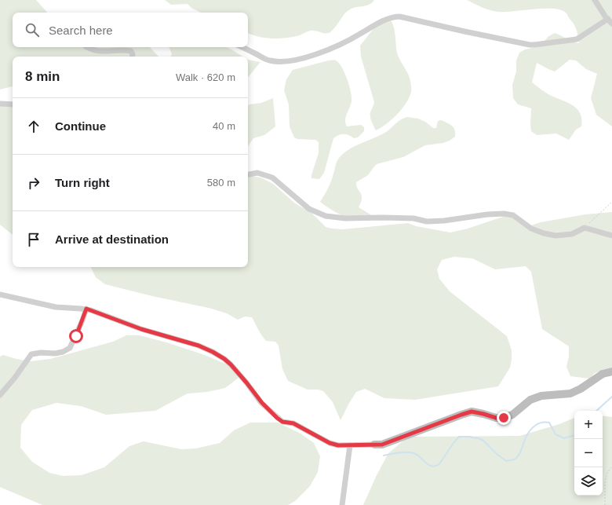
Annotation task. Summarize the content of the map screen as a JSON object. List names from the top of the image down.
{
  "page": {
    "search": "Search here",
    "heading": ["8 min", "Walk · 620 m"],
    "list": [
      ["Continue", "40 m"],
      ["Turn right", "580 m"],
      "Arrive at destination"
    ],
    "map_buttons": ["+", "−"]
  }
}
